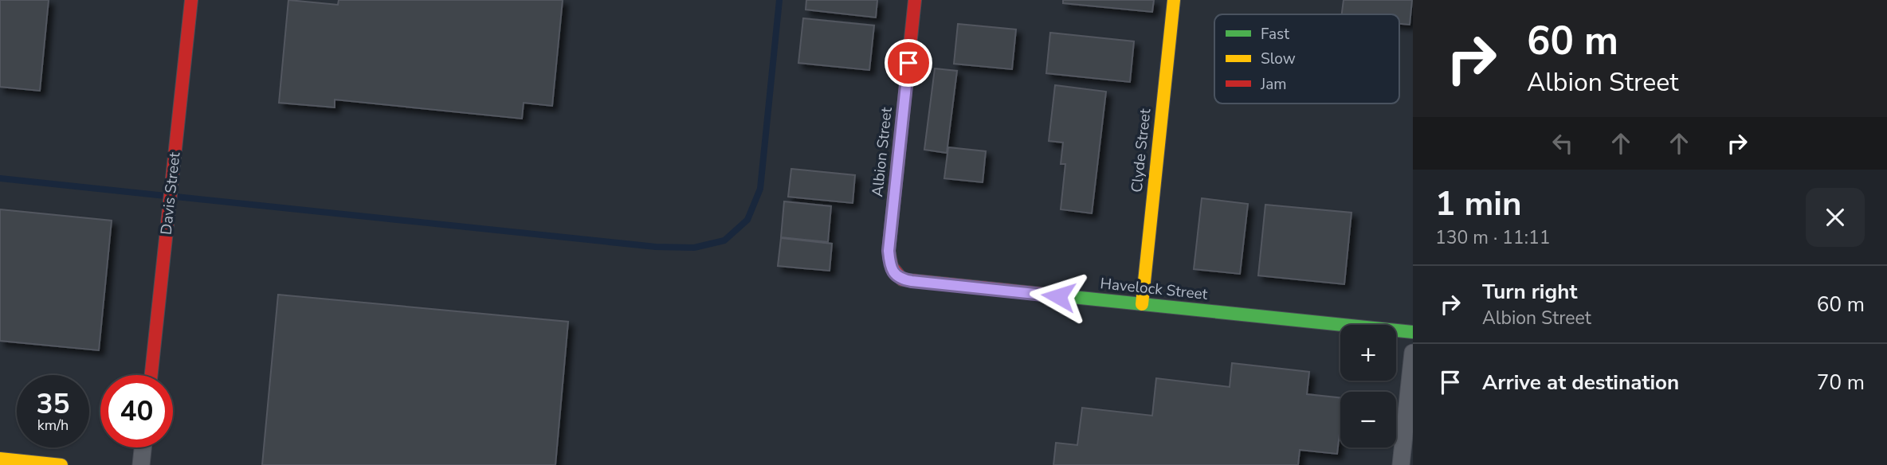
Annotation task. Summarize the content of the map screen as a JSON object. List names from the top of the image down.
{
  "streets": {
    "street": [
      "Clyde Street",
      "Albion Street",
      "Davis Street",
      "Havelock Street"
    ]
  },
  "crossings": [
    ["Clyde Street", "Havelock Street"],
    ["Albion Street", "Havelock Street"]
  ],
  "legend": ["Fast", "Slow", "Jam"],
  "page": {
    "turn": ["60 m", "Albion Street"],
    "heading": ["1 min", "130 m · 11:11"],
    "list": [
      {
        "name": "Turn right",
        "note": "Albion Street",
        "value": "60 m"
      },
      {
        "name": "Arrive at destination",
        "value": "70 m"
      }
    ],
    "map_buttons": ["+", "−"],
    "speed": "35 km/h",
    "limit": "40"
  }
}
